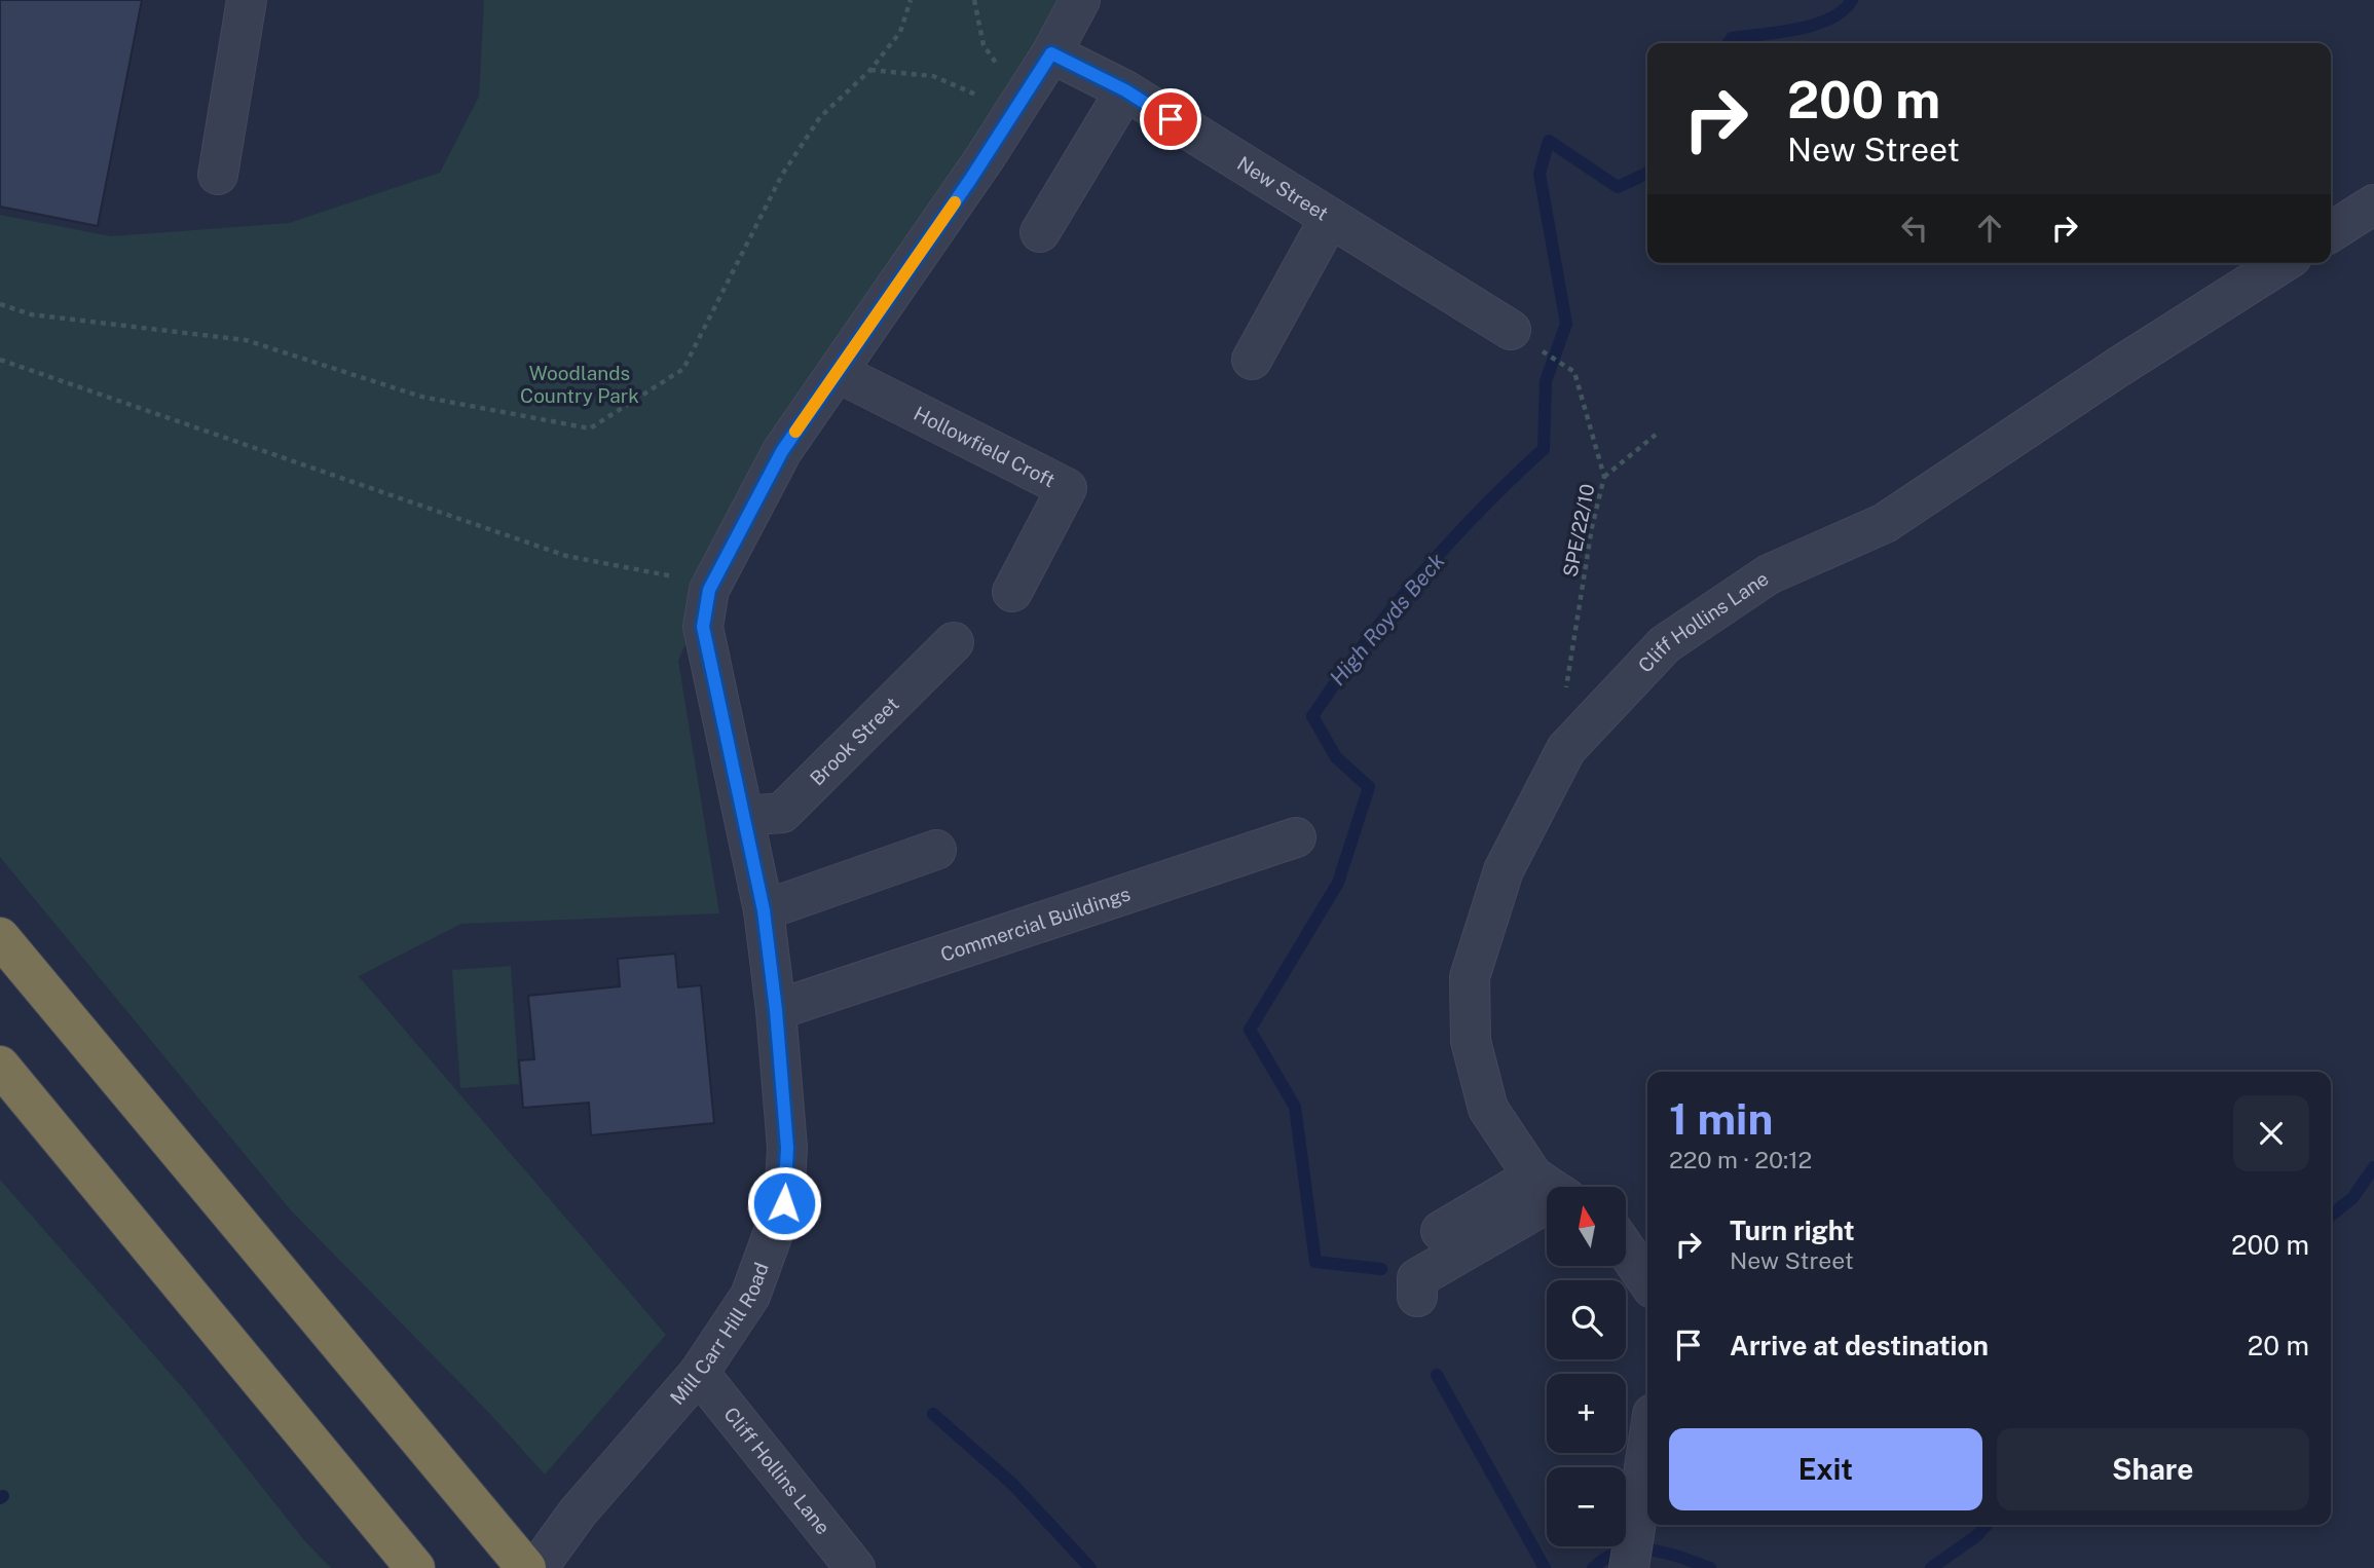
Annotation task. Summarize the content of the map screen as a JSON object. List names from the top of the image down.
{
  "streets": {
    "street": [
      "New Street",
      "Hollowfield Croft",
      "Cliff Hollins Lane",
      "Brook Street",
      "Commercial Buildings",
      "Mill Carr Hill Road"
    ],
    "path": ["SPE/22/10"]
  },
  "crossings": [
    ["New Street", "SPE/22/10"],
    ["New Street", "Mill Carr Hill Road"],
    ["Hollowfield Croft", "Mill Carr Hill Road"],
    ["SPE/22/10", "Cliff Hollins Lane"],
    ["Cliff Hollins Lane", "Mill Carr Hill Road"],
    ["Brook Street", "Mill Carr Hill Road"],
    ["Commercial Buildings", "Mill Carr Hill Road"]
  ],
  "water": ["High Royds Beck"],
  "parks": ["Woodlands Country Park"],
  "north": "top",
  "page": {
    "turn": ["200 m", "New Street"],
    "heading": ["1 min", "220 m · 20:12"],
    "map_buttons": ["+", "−"],
    "list": [
      {
        "name": "Turn right",
        "note": "New Street",
        "value": "200 m"
      },
      {
        "name": "Arrive at destination",
        "value": "20 m"
      }
    ],
    "buttons": ["Exit", "Share"]
  }
}
